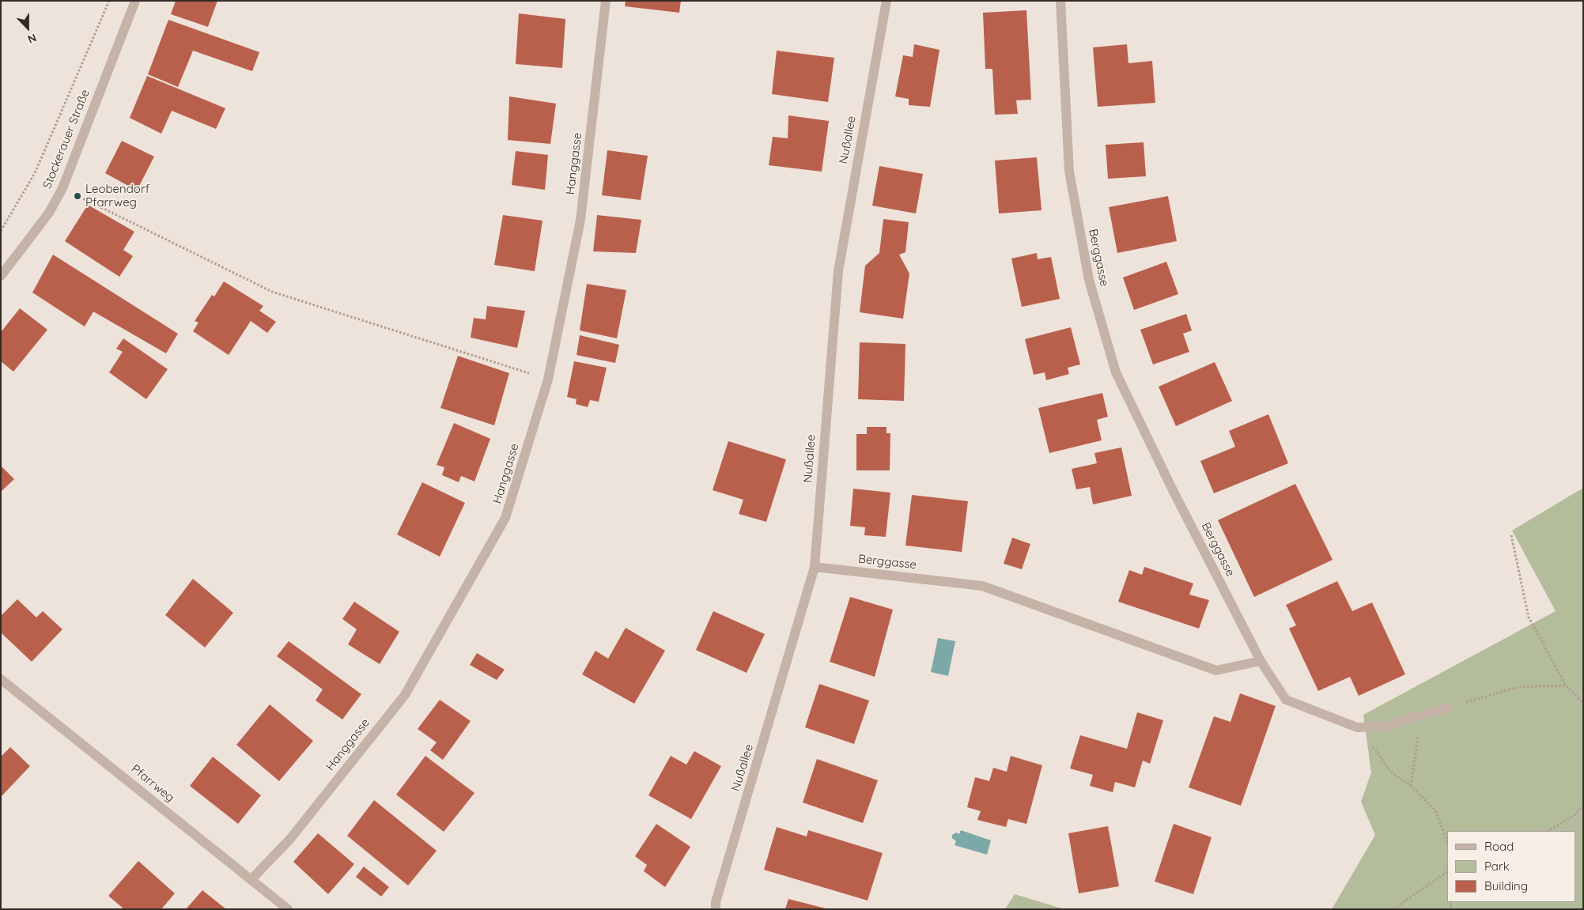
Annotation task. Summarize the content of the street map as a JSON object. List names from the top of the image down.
{
  "streets": {
    "street": [
      "Stockerauer Straße",
      "Nußallee",
      "Hanggasse",
      "Berggasse",
      "Pfarrweg"
    ]
  },
  "crossings": [
    ["Nußallee", "Berggasse"],
    ["Hanggasse", "Pfarrweg"]
  ],
  "places": ["Leobendorf Pfarrweg"],
  "legend": ["Road", "Park", "Building"],
  "north": "bottom"
}
